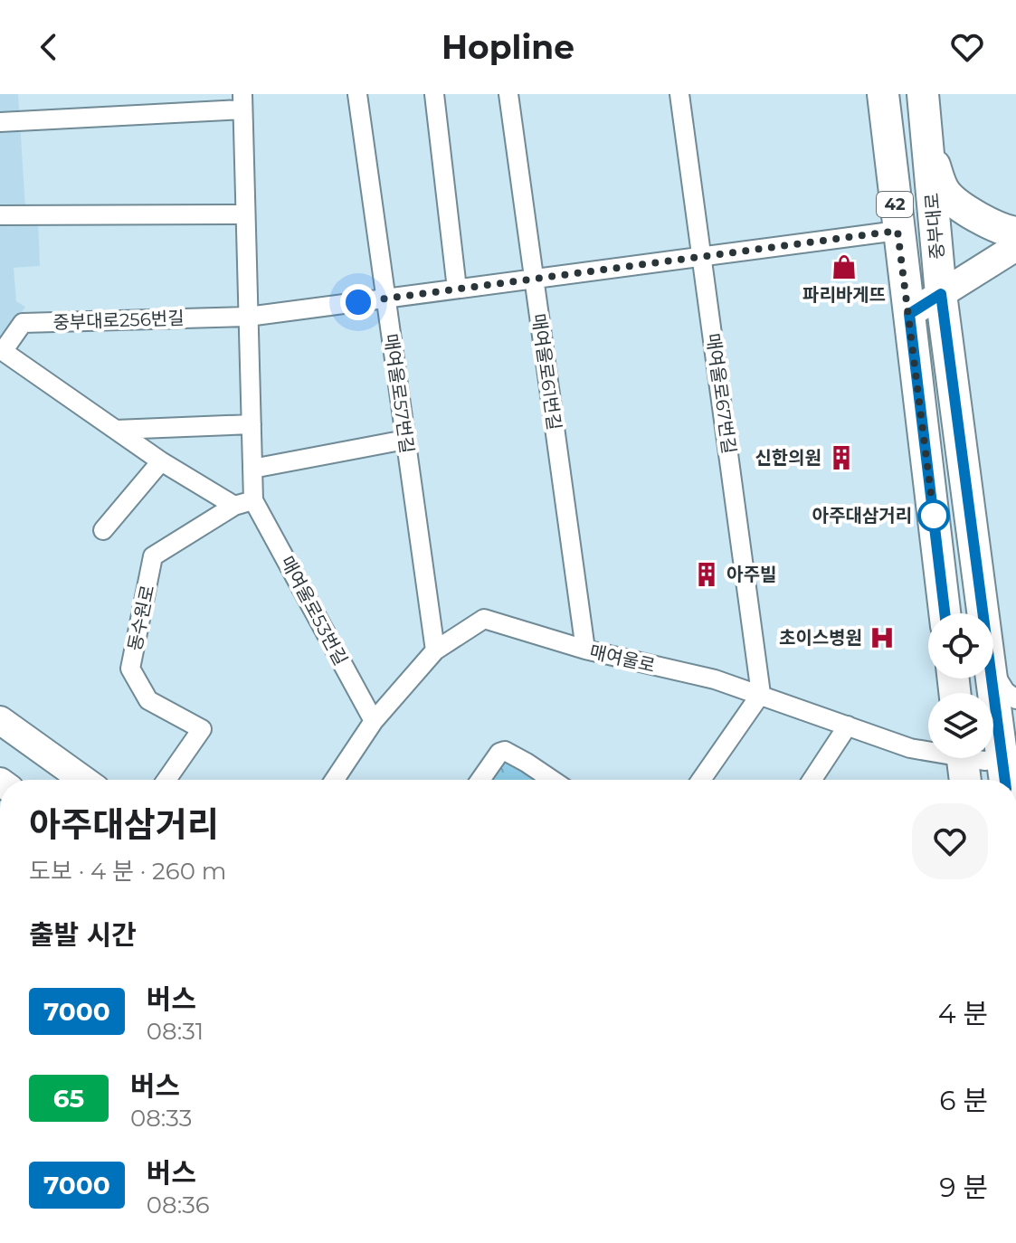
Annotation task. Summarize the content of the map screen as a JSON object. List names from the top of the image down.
{
  "streets": {
    "main road": ["42", "중부대로"],
    "street": [
      "중부대로256번길",
      "매여울로61번길",
      "매여울로57번길",
      "매여울로67번길",
      "매여울로53번길",
      "동수원로",
      "매여울로"
    ]
  },
  "crossings": [
    ["중부대로", "중부대로256번길"],
    ["중부대로", "매여울로"],
    ["중부대로256번길", "매여울로61번길"],
    ["중부대로256번길", "매여울로57번길"],
    ["중부대로256번길", "매여울로67번길"],
    ["매여울로61번길", "매여울로"],
    ["매여울로57번길", "매여울로"],
    ["매여울로67번길", "매여울로"],
    ["매여울로53번길", "동수원로"],
    ["매여울로53번길", "매여울로"]
  ],
  "places": {
    "shop": ["파리바게뜨"],
    "building": ["신한의원", "아주빌"],
    "other": ["아주대삼거리"],
    "hospital": ["초이스병원"]
  },
  "lines": ["bus line 7000"],
  "page": {
    "header": "Hopline",
    "heading": [
      ["아주대삼거리", "도보 · 4 분 · 260 m"],
      "출발 시간"
    ],
    "list": [
      {
        "mark": "7000",
        "name": "버스",
        "note": "08:31",
        "value": "4 분"
      },
      {
        "mark": "65",
        "name": "버스",
        "note": "08:33",
        "value": "6 분"
      },
      {
        "mark": "7000",
        "name": "버스",
        "note": "08:36",
        "value": "9 분"
      }
    ]
  }
}
